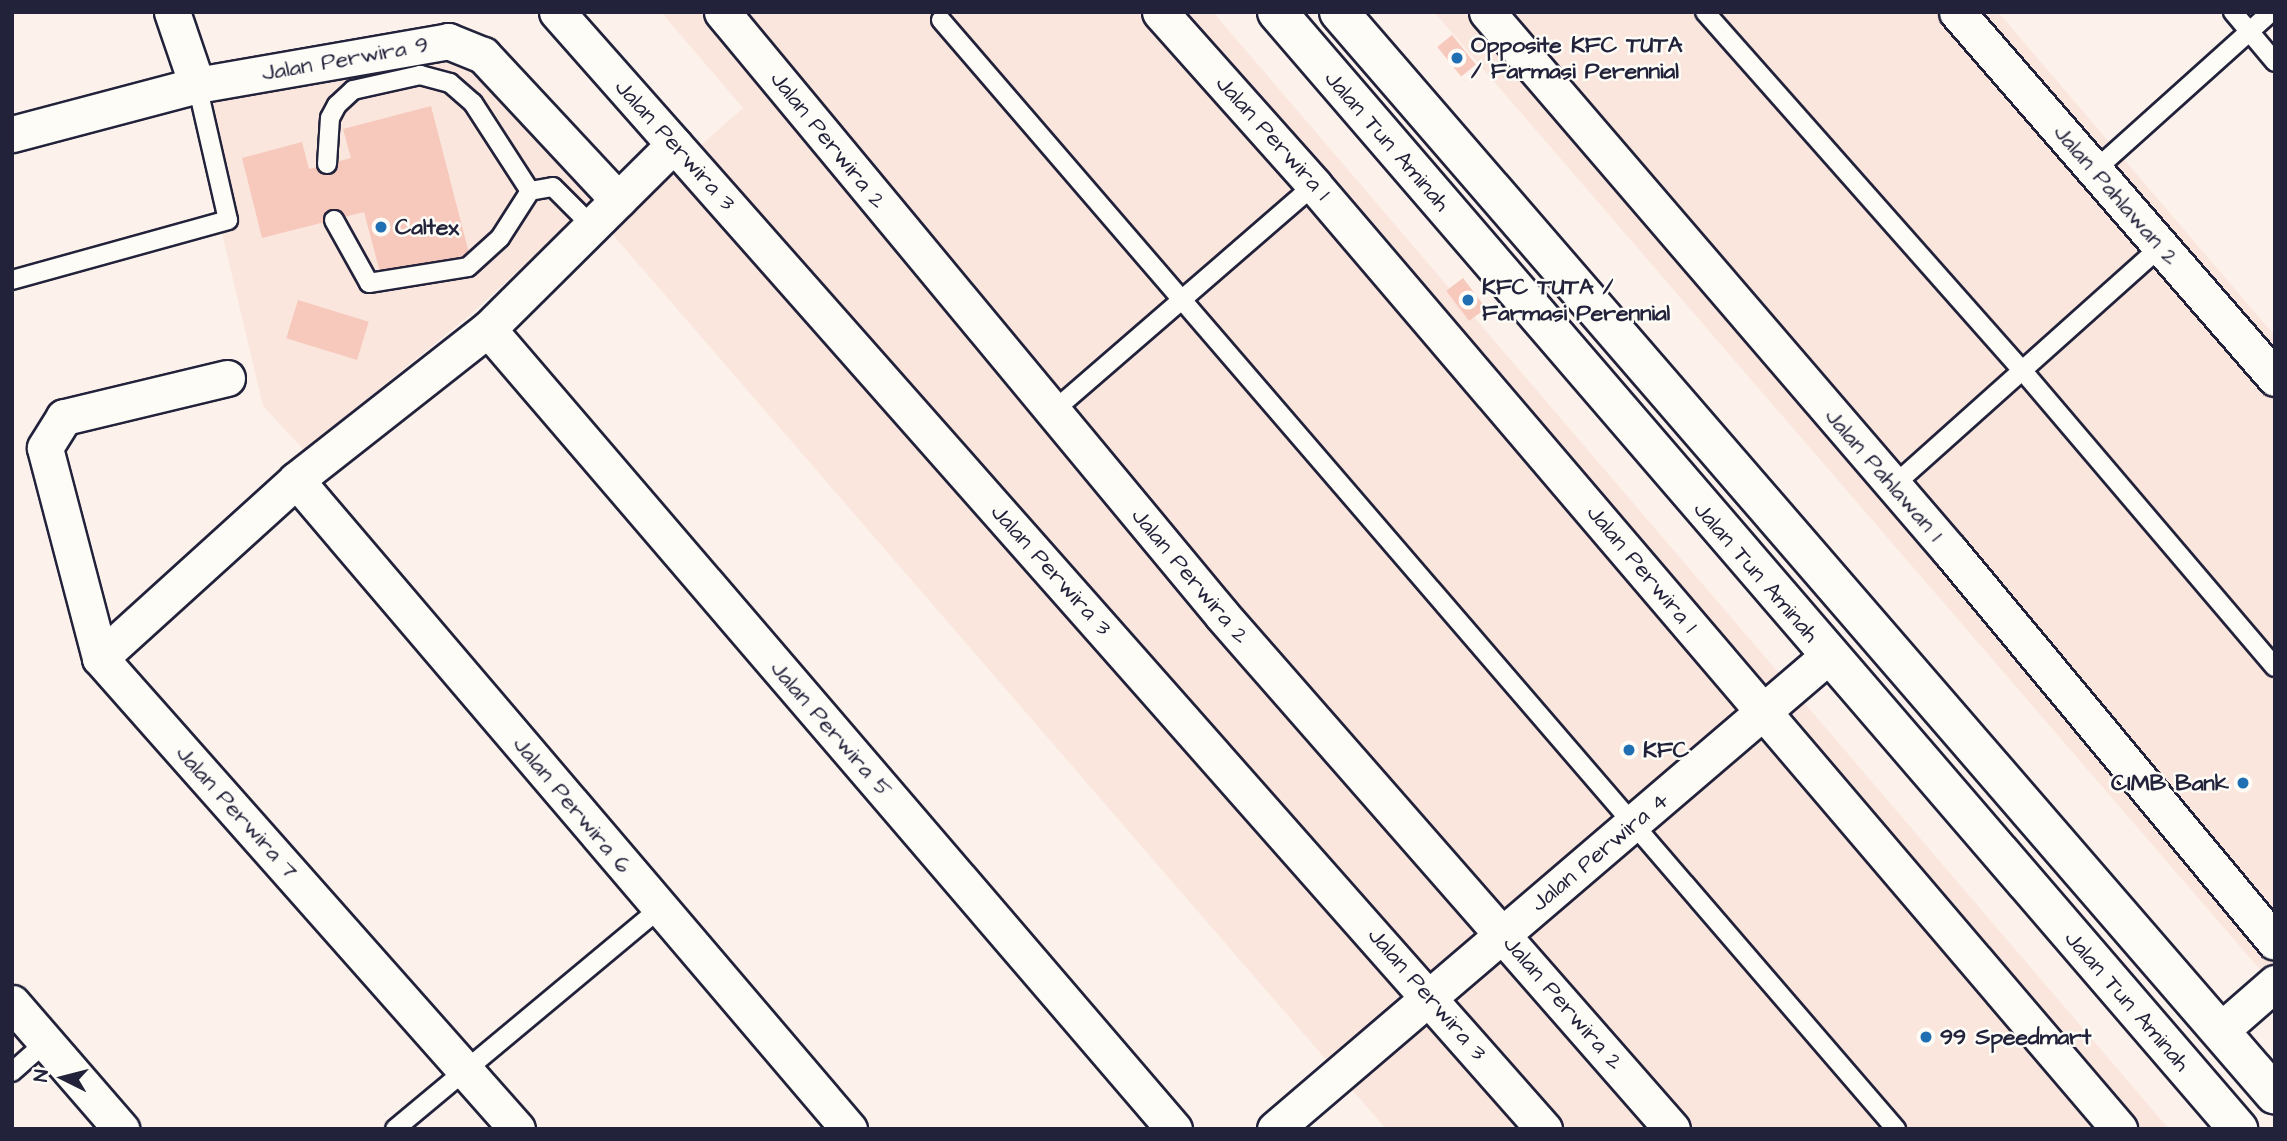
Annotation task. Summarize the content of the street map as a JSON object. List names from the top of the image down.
{
  "streets": {
    "main road": ["Jalan Tun Aminah"],
    "street": [
      "Jalan Perwira 9",
      "Jalan Perwira 1",
      "Jalan Perwira 2",
      "Jalan Perwira 3",
      "Jalan Pahlawan 2",
      "Jalan Pahlawan 1",
      "Jalan Perwira 5",
      "Jalan Perwira 6",
      "Jalan Perwira 7",
      "Jalan Perwira 4"
    ]
  },
  "crossings": [
    ["Jalan Perwira 1", "Jalan Perwira 4"],
    ["Jalan Perwira 2", "Jalan Perwira 4"],
    ["Jalan Tun Aminah", "Jalan Perwira 4"],
    ["Jalan Perwira 3", "Jalan Perwira 4"]
  ],
  "places": [
    "Opposite KFC TUTA / Farmasi Perennial",
    "Caltex",
    "KFC TUTA / Farmasi Perennial",
    "KFC",
    "CIMB Bank",
    "99 Speedmart"
  ],
  "north": "left"
}
